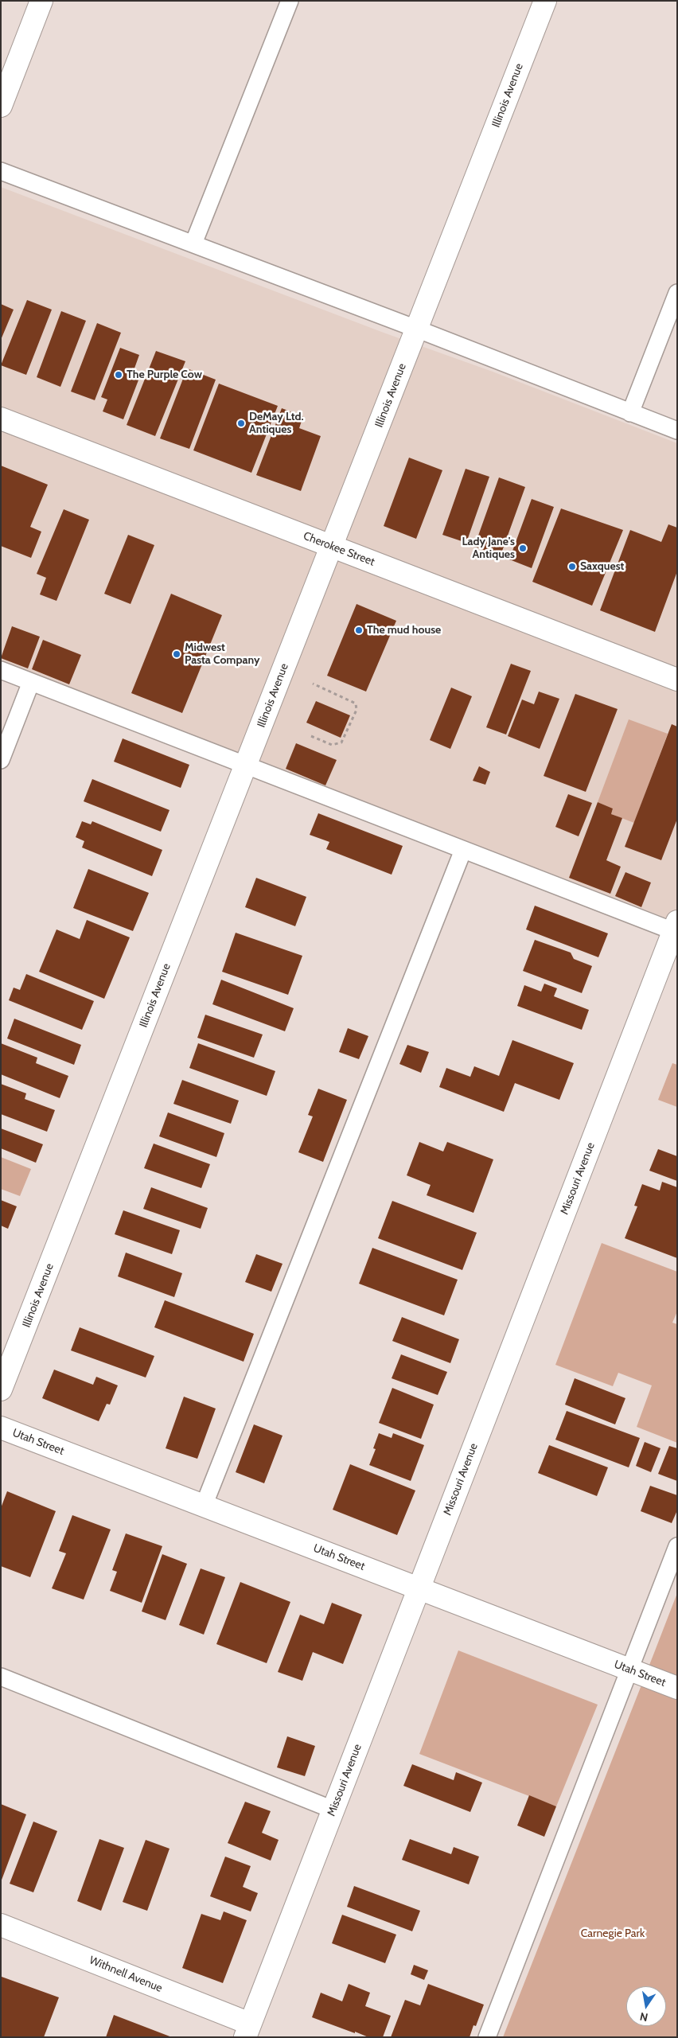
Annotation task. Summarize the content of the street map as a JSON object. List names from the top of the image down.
{
  "streets": {
    "street": [
      "Illinois Avenue",
      "Cherokee Street",
      "Missouri Avenue",
      "Utah Street",
      "Withnell Avenue"
    ]
  },
  "crossings": [
    ["Illinois Avenue", "Cherokee Street"],
    ["Missouri Avenue", "Utah Street"],
    ["Missouri Avenue", "Withnell Avenue"]
  ],
  "parks": ["Carnegie Park"],
  "places": [
    "The Purple Cow",
    "DeMay Ltd. Antiques",
    "Lady Jane's Antiques",
    "Saxquest",
    "The mud house",
    "Midwest Pasta Company"
  ],
  "north": "bottom"
}
